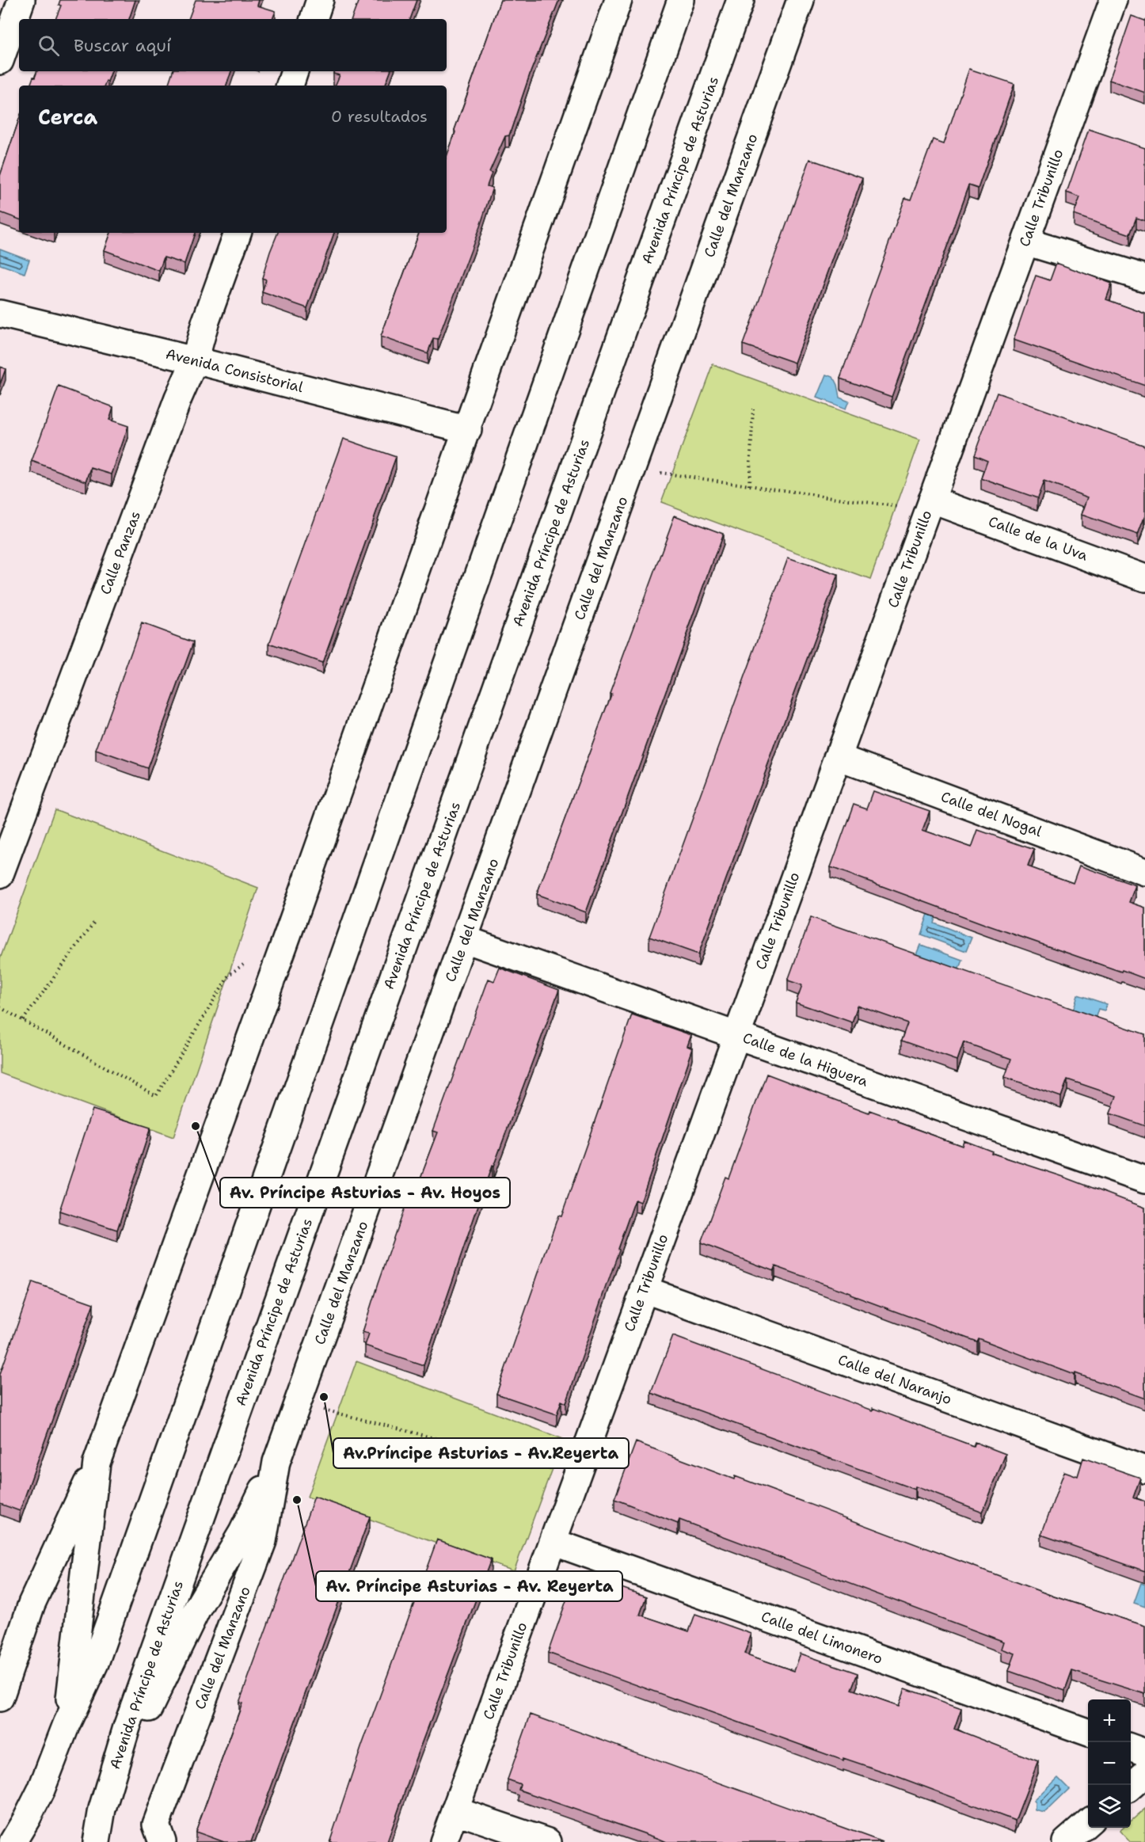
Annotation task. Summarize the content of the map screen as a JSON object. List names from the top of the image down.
{
  "streets": {
    "street": [
      "Avenida Príncipe de Asturias",
      "Calle del Manzano",
      "Calle Tribunillo",
      "Avenida Consistorial",
      "Calle de la Uva",
      "Calle Panzas",
      "Calle del Nogal",
      "Calle de la Higuera",
      "Calle del Naranjo",
      "Calle del Limonero"
    ]
  },
  "crossings": [
    ["Avenida Príncipe de Asturias", "Calle del Manzano"],
    ["Calle del Manzano", "Calle de la Higuera"],
    ["Calle Tribunillo", "Calle de la Uva"],
    ["Calle Tribunillo", "Calle del Nogal"],
    ["Calle Tribunillo", "Calle de la Higuera"],
    ["Calle Tribunillo", "Calle del Naranjo"],
    ["Calle Tribunillo", "Calle del Limonero"],
    ["Avenida Consistorial", "Calle Panzas"]
  ],
  "places": ["Av. Príncipe Asturias - Av. Hoyos", "Av.Príncipe Asturias - Av.Reyerta", "Av. Príncipe Asturias - Av. Reyerta"],
  "page": {
    "search": "Buscar aquí",
    "heading": ["Cerca", "0 resultados"],
    "map_buttons": ["+", "−"]
  }
}
